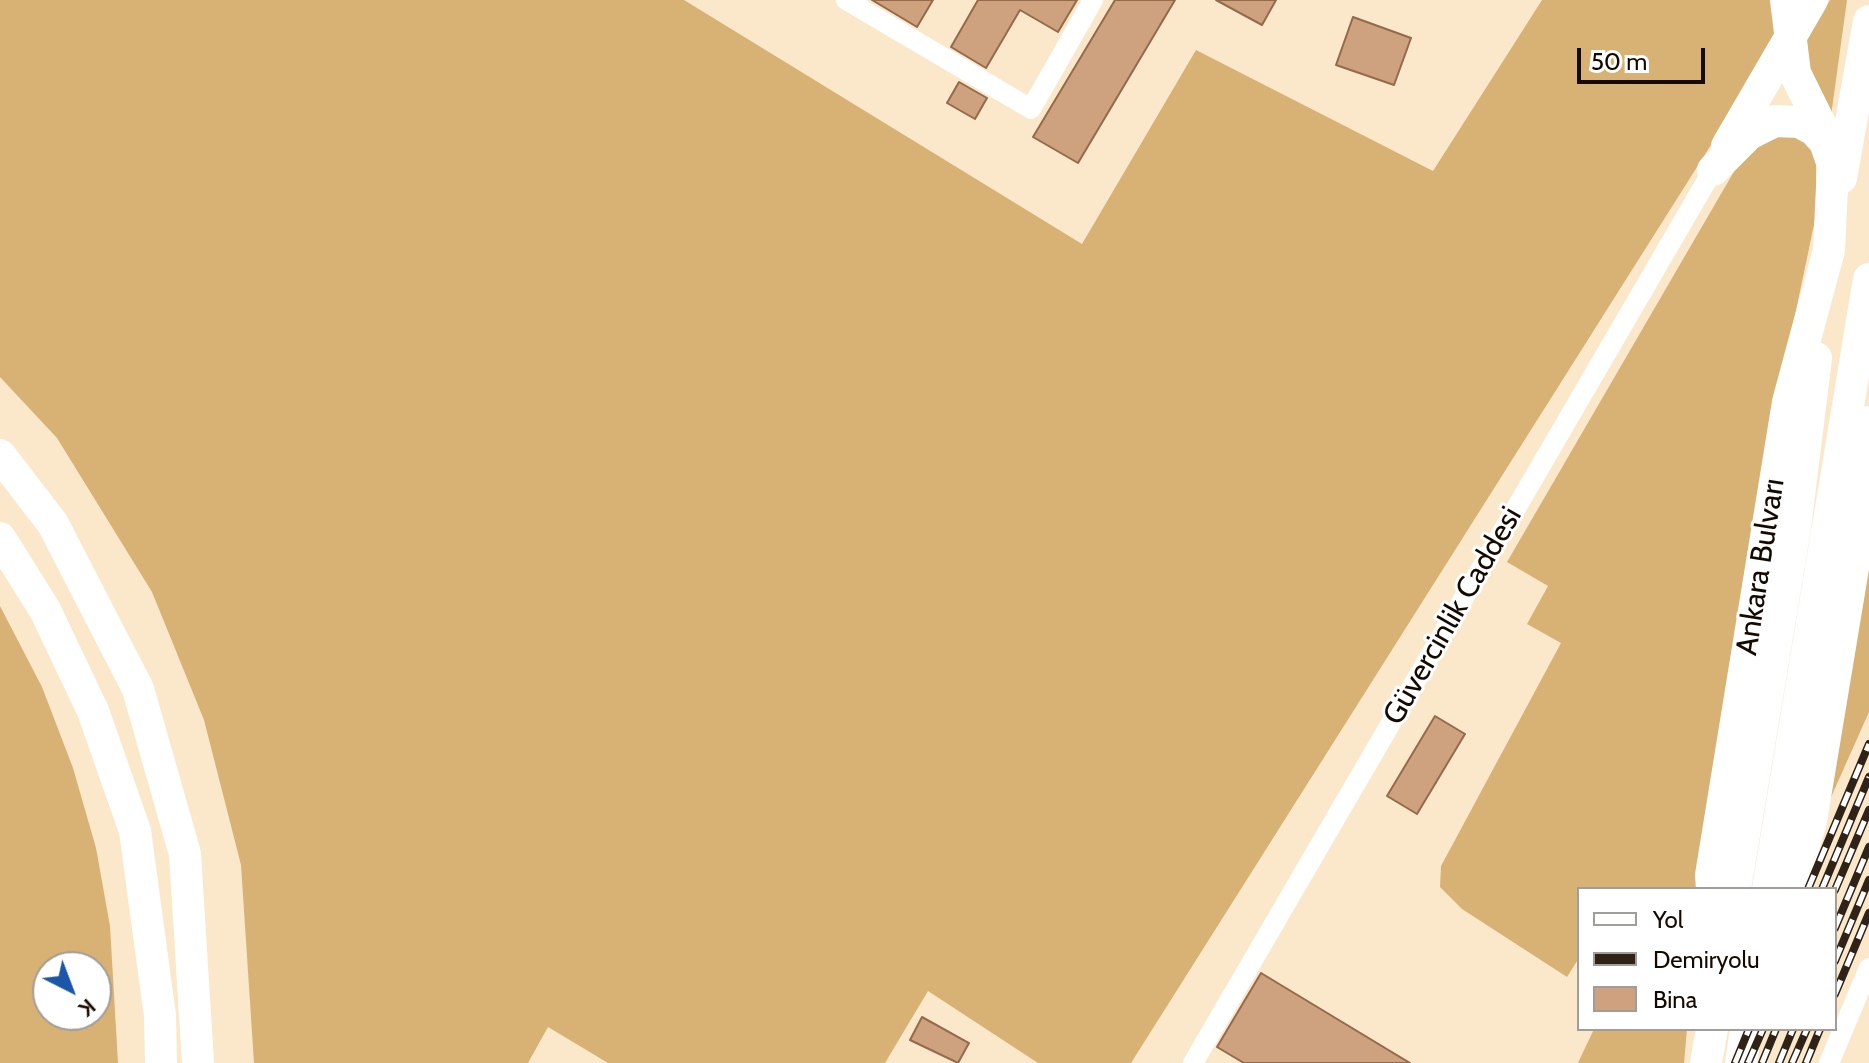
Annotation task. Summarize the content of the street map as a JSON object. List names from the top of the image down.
{
  "streets": {
    "main road": ["Ankara Bulvarı"],
    "street": ["Güvercinlik Caddesi"]
  },
  "legend": ["Yol", "Demiryolu", "Bina"],
  "scale_bar": "50 m",
  "north": "bottom right"
}
